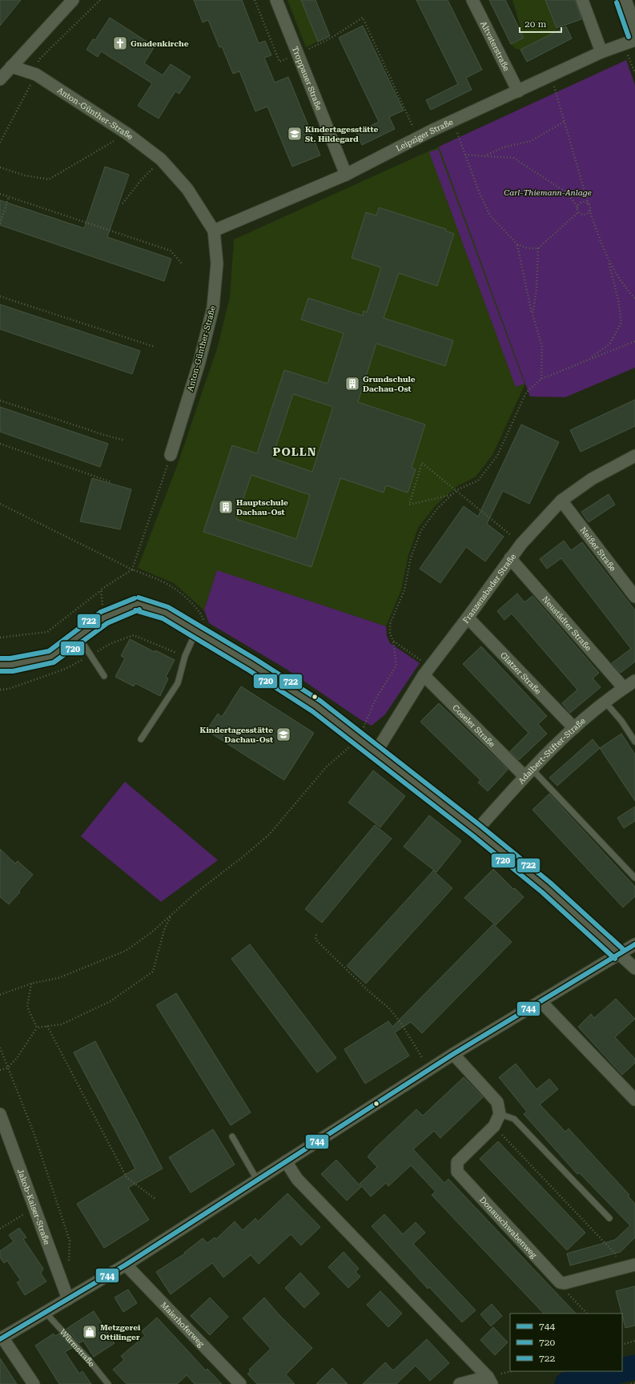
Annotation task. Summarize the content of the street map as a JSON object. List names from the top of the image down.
{
  "streets": {
    "street": [
      "Altvaterstraße",
      "Troppauer Straße",
      "Anton-Günther-Straße",
      "Leipziger Straße",
      "Neißer Straße",
      "Franzensbader Straße",
      "Neustädter Straße",
      "Glatzer Straße",
      "Coseler Straße",
      "Adalbert-Stifter-Straße",
      "Jakob-Kaiser-Straße",
      "Donauschwabenweg",
      "Maierhoferweg"
    ],
    "lane": ["Würmstraße"]
  },
  "crossings": [
    ["Altvaterstraße", "Leipziger Straße"],
    ["Troppauer Straße", "Leipziger Straße"],
    ["Anton-Günther-Straße", "Leipziger Straße"],
    ["Neißer Straße", "Franzensbader Straße"],
    ["Franzensbader Straße", "Neustädter Straße"],
    ["Franzensbader Straße", "Glatzer Straße"],
    ["Franzensbader Straße", "Coseler Straße"],
    ["Neustädter Straße", "Adalbert-Stifter-Straße"],
    ["Glatzer Straße", "Adalbert-Stifter-Straße"],
    ["Coseler Straße", "Adalbert-Stifter-Straße"]
  ],
  "districts": ["POLLN"],
  "parks": ["Carl-Thiemann-Anlage"],
  "places": {
    "church": ["Gnadenkirche"],
    "school or university": ["Kindertagesstätte St. Hildegard", "Kindertagesstätte Dachau-Ost"],
    "building": ["Grundschule Dachau-Ost", "Hauptschule Dachau-Ost"],
    "shop": ["Metzgerei Ottilinger"]
  },
  "lines": ["transit line 720", "transit line 722", "transit line 744"],
  "legend": ["744", "720", "722"],
  "scale_bar": "20 m"
}
